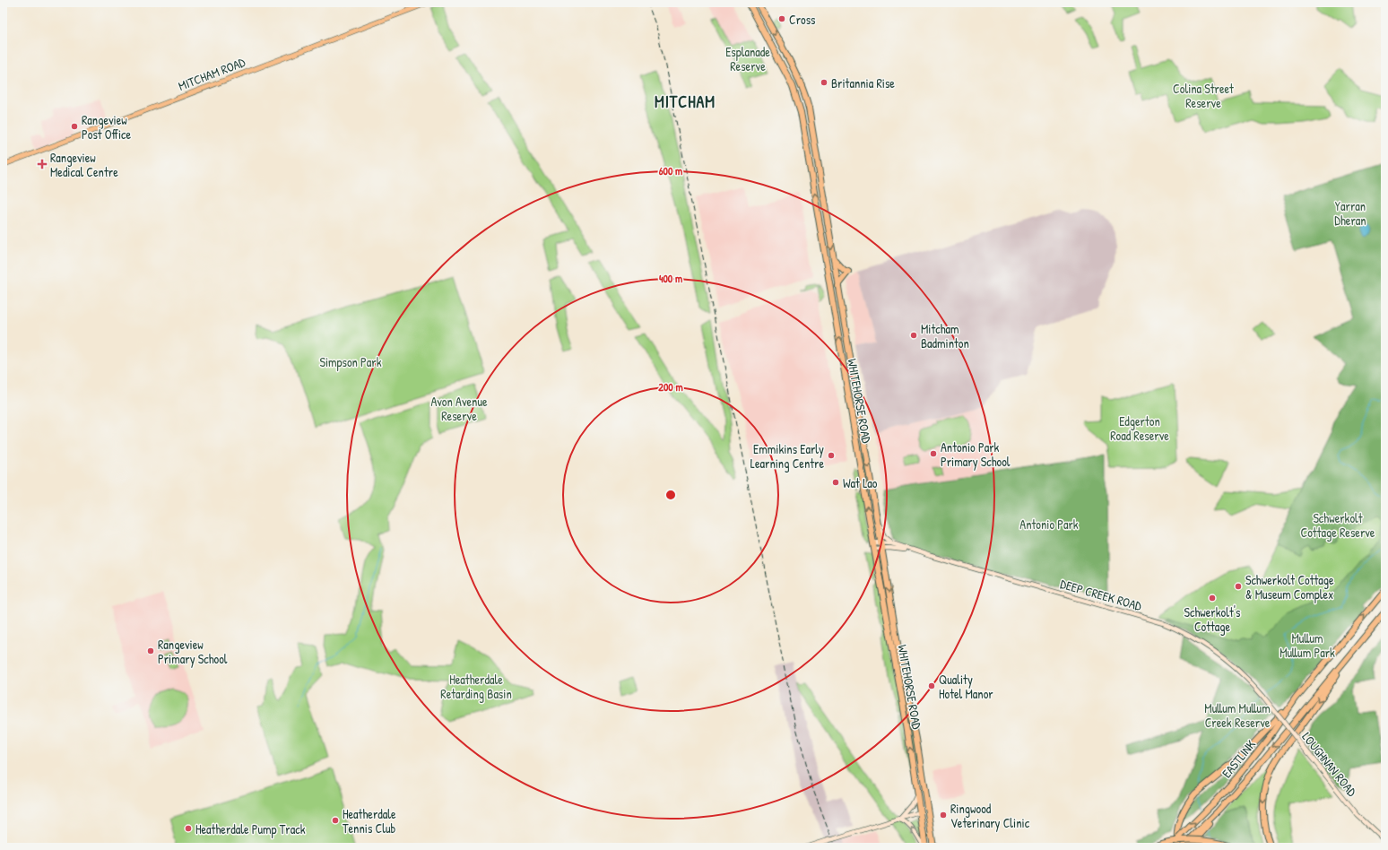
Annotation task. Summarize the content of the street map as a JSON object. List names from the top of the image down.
{
  "streets": {
    "highway": ["WHITEHORSE ROAD", "EASTLINK"],
    "main road": ["MITCHAM ROAD", "DEEP CREEK ROAD", "LOUGHNAN ROAD"]
  },
  "crossings": [
    ["WHITEHORSE ROAD", "DEEP CREEK ROAD"],
    ["DEEP CREEK ROAD", "LOUGHNAN ROAD"]
  ],
  "districts": ["MITCHAM"],
  "parks": [
    "Esplanade Reserve",
    "Colina Street Reserve",
    "Yarran Dheran",
    "Simpson Park",
    "Avon Avenue Reserve",
    "Edgerton Road Reserve",
    "Schwerkolt Cottage Reserve",
    "Antonio Park",
    "Mullum Mullum Park",
    "Heatherdale Retarding Basin",
    "Mullum Mullum Creek Reserve"
  ],
  "places": {
    "other": [
      "Cross",
      "Britannia Rise",
      "Rangeview Post Office",
      "Mitcham Badminton",
      "Antonio Park Primary School",
      "Emmikins Early Learning Centre",
      "Wat Lao",
      "Schwerkolt Cottage & Museum Complex",
      "Schwerkolt's Cottage",
      "Rangeview Primary School",
      "Quality Hotel Manor",
      "Ringwood Veterinary Clinic",
      "Heatherdale Tennis Club",
      "Heatherdale Pump Track"
    ],
    "health": ["Rangeview Medical Centre"]
  },
  "rings": ["600 m", "400 m", "200 m"]
}
